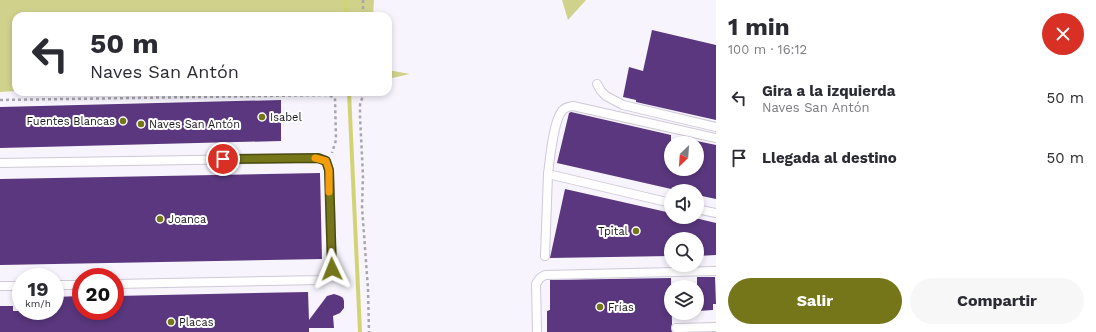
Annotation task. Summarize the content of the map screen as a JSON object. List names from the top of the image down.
{
  "places": [
    "Isabel",
    "Fuentes Blancas",
    "Naves San Antón",
    "Joanca",
    "Tpital",
    "Frías",
    "Placas"
  ],
  "north": "bottom left",
  "page": {
    "heading": ["1 min", "100 m · 16:12"],
    "turn": ["50 m", "Naves San Antón"],
    "list": [
      {
        "name": "Gira a la izquierda",
        "note": "Naves San Antón",
        "value": "50 m"
      },
      {
        "name": "Llegada al destino",
        "value": "50 m"
      }
    ],
    "speed": "19 km/h",
    "limit": "20",
    "buttons": ["Salir", "Compartir"]
  }
}
